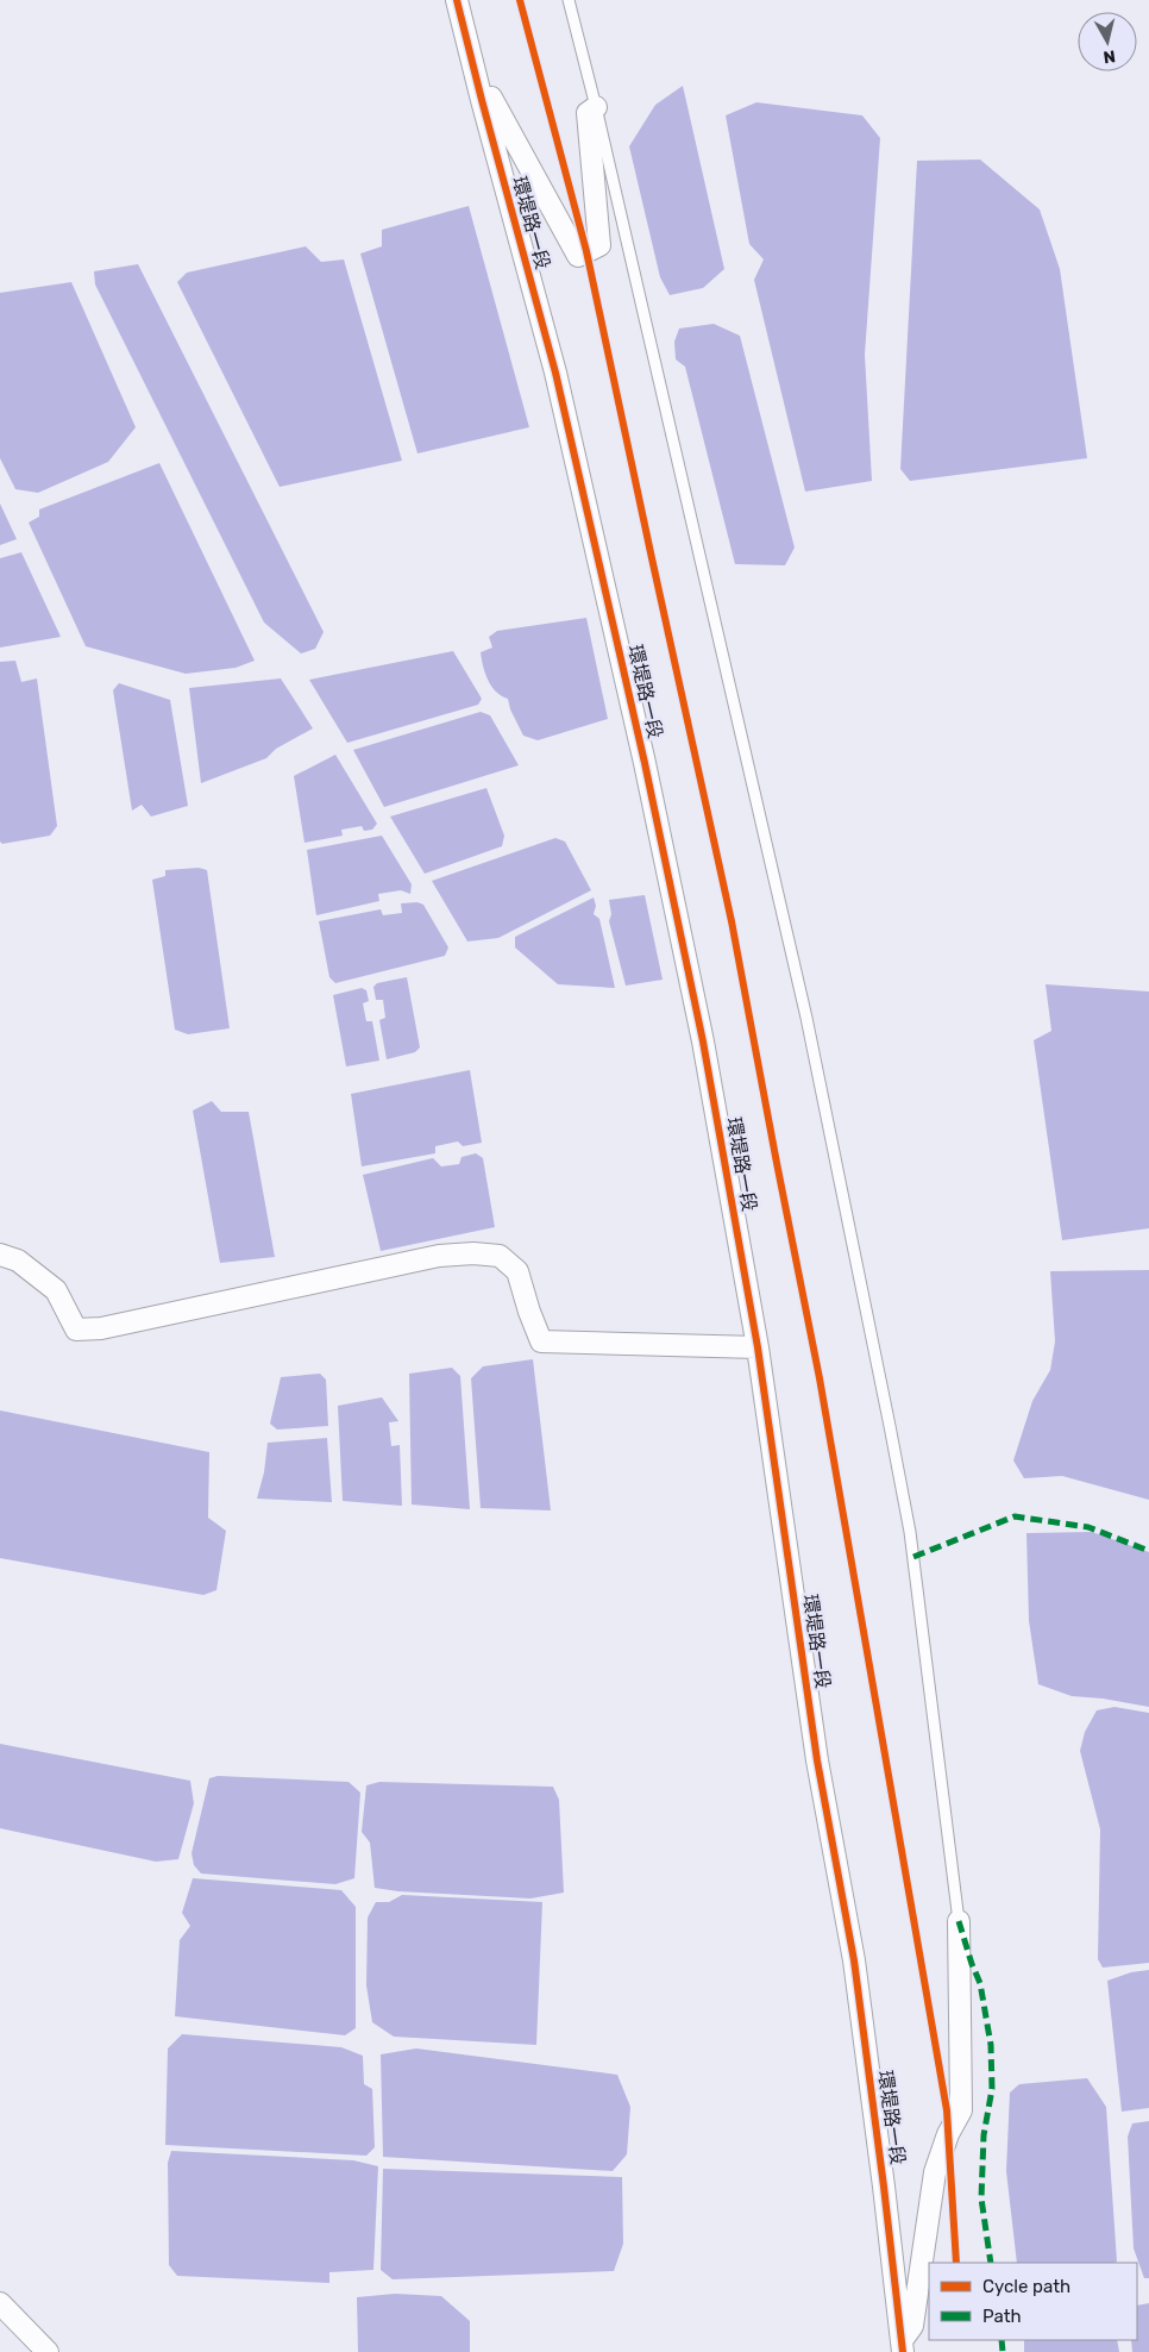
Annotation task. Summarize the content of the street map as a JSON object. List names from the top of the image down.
{
  "streets": {
    "street": ["環堤路一段"]
  },
  "legend": ["Cycle path", "Path"],
  "north": "bottom"
}
